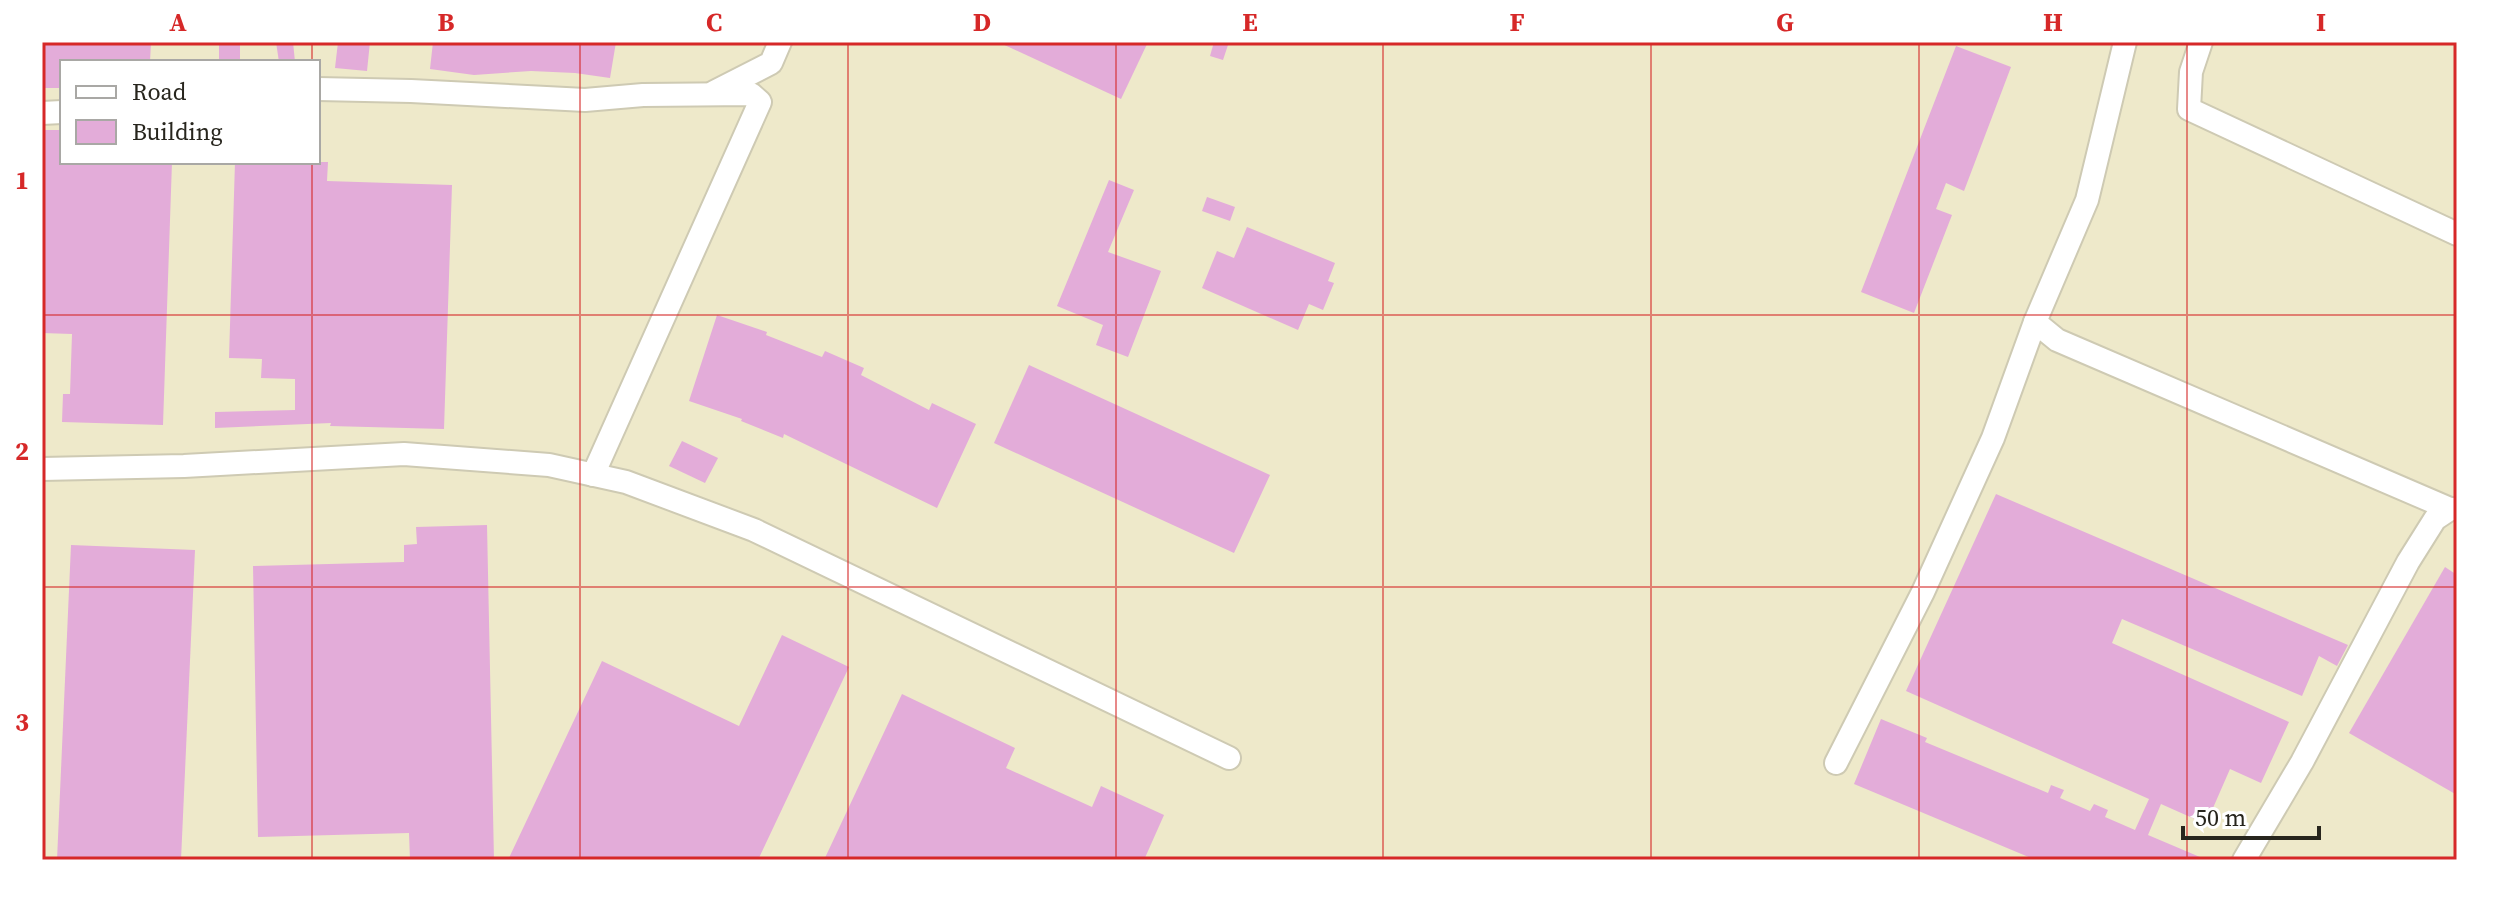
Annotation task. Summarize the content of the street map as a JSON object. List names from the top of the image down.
{
  "legend": ["Road", "Building"],
  "scale_bar": "50 m",
  "grid": {
    "columns": [
      "A",
      "B",
      "C",
      "D",
      "E",
      "F",
      "G",
      "H",
      "I"
    ],
    "rows": ["1", "2", "3"]
  }
}
